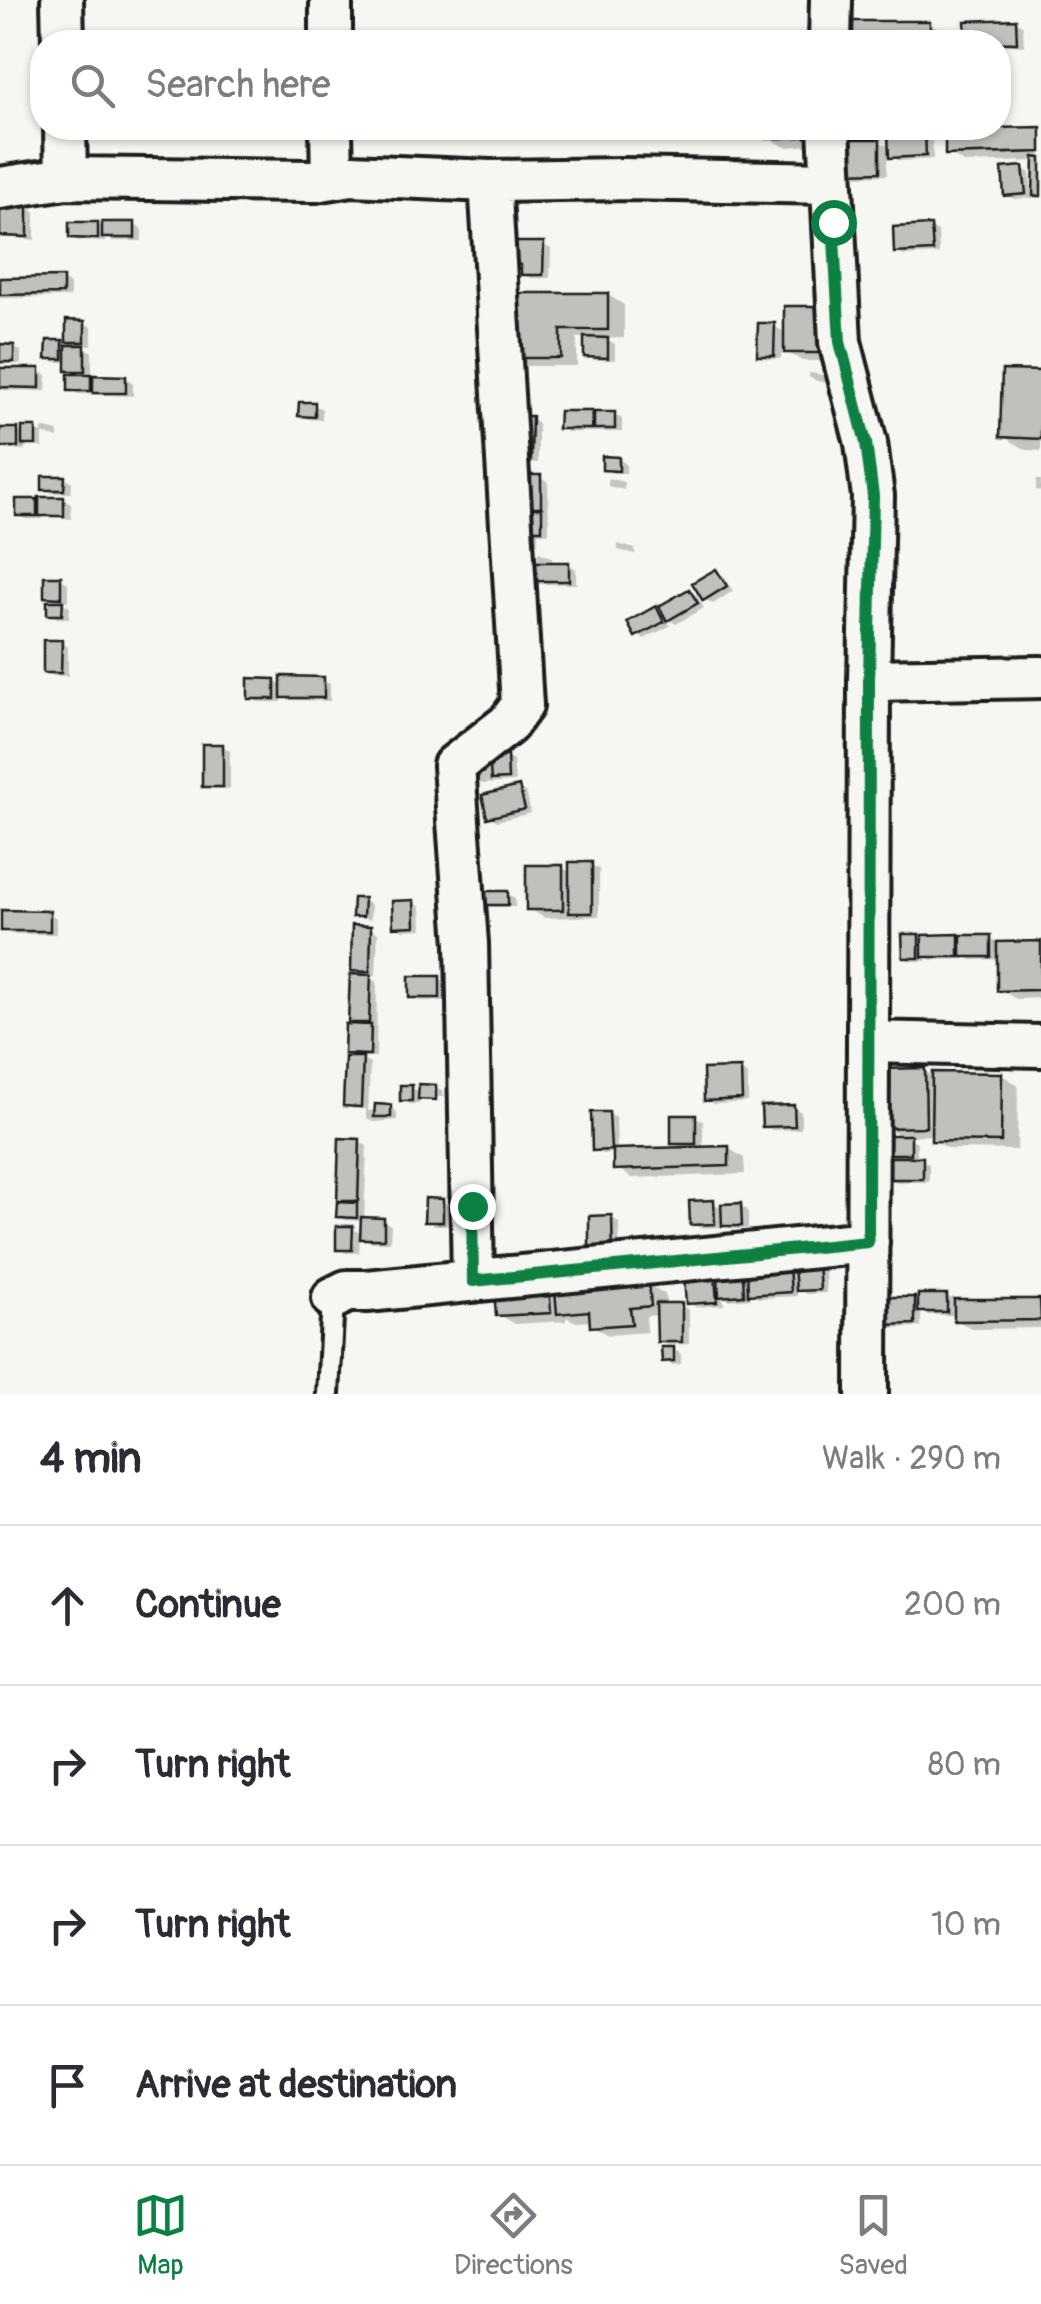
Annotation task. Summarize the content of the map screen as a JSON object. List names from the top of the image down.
{
  "page": {
    "search": "Search here",
    "heading": ["4 min", "Walk · 290 m"],
    "list": [
      ["Continue", "200 m"],
      ["Turn right", "80 m"],
      ["Turn right", "10 m"],
      "Arrive at destination"
    ],
    "nav": ["Map", "Directions", "Saved"]
  }
}
